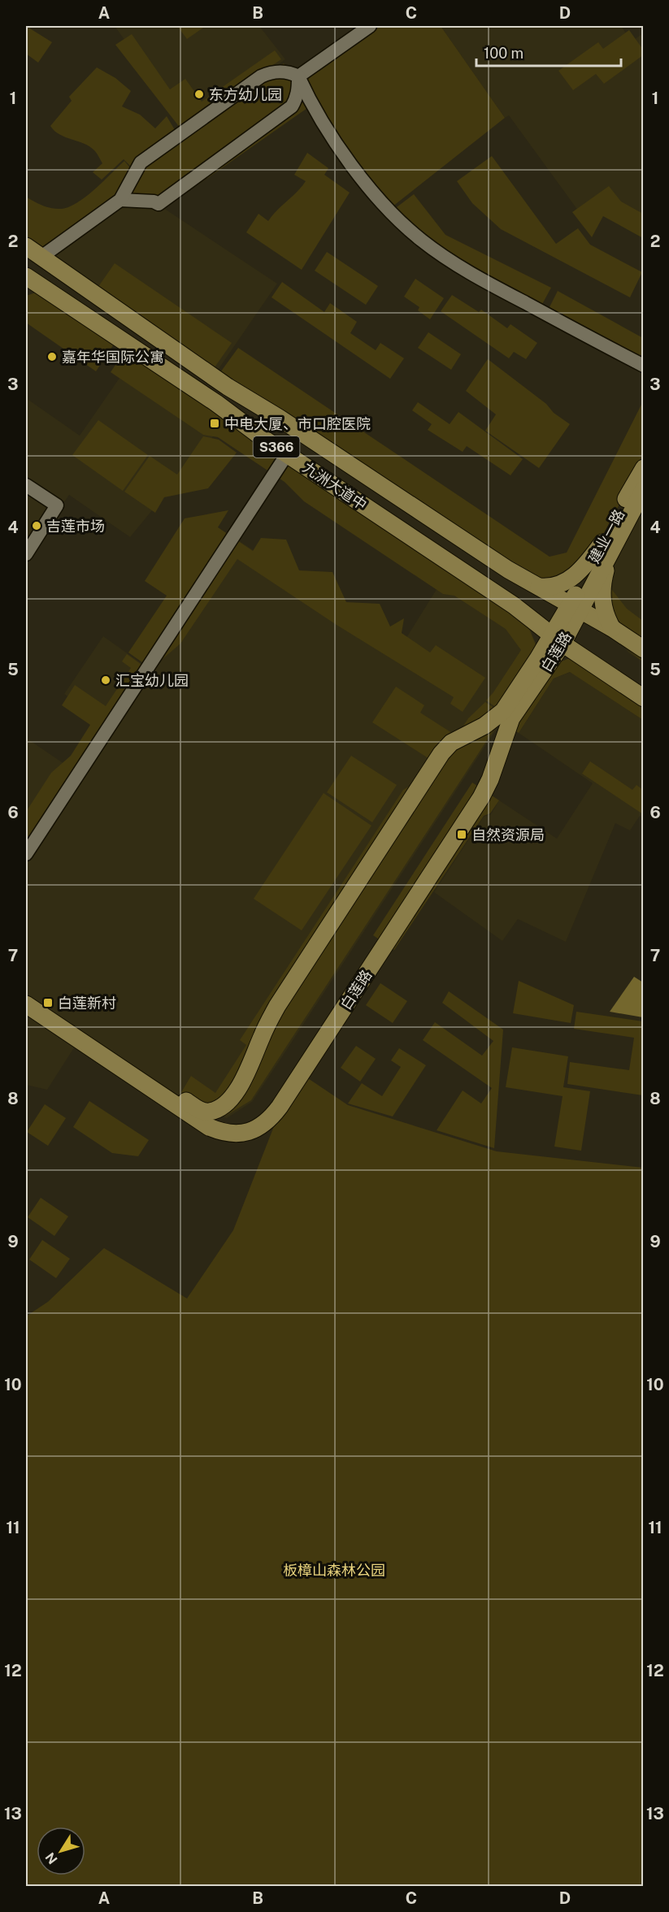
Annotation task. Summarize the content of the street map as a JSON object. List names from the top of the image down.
{
  "streets": {
    "main road": [
      "S366",
      "九洲大道中",
      "建业一路",
      "白莲路"
    ]
  },
  "crossings": [
    ["九洲大道中", "建业一路"],
    ["九洲大道中", "白莲路"],
    ["建业一路", "白莲路"]
  ],
  "parks": ["板樟山森林公园"],
  "places": {
    "other": [
      "东方幼儿园",
      "嘉年华国际公寓",
      "吉莲市场",
      "汇宝幼儿园"
    ],
    "transit": ["中电大厦、市口腔医院", "自然资源局", "白莲新村"]
  },
  "scale_bar": "100 m",
  "north": "bottom left",
  "grid": {
    "columns": [
      "A",
      "B",
      "C",
      "D"
    ],
    "rows": [
      "1",
      "2",
      "3",
      "4",
      "5",
      "6",
      "7",
      "8",
      "9",
      "10",
      "11",
      "12",
      "13"
    ]
  }
}
